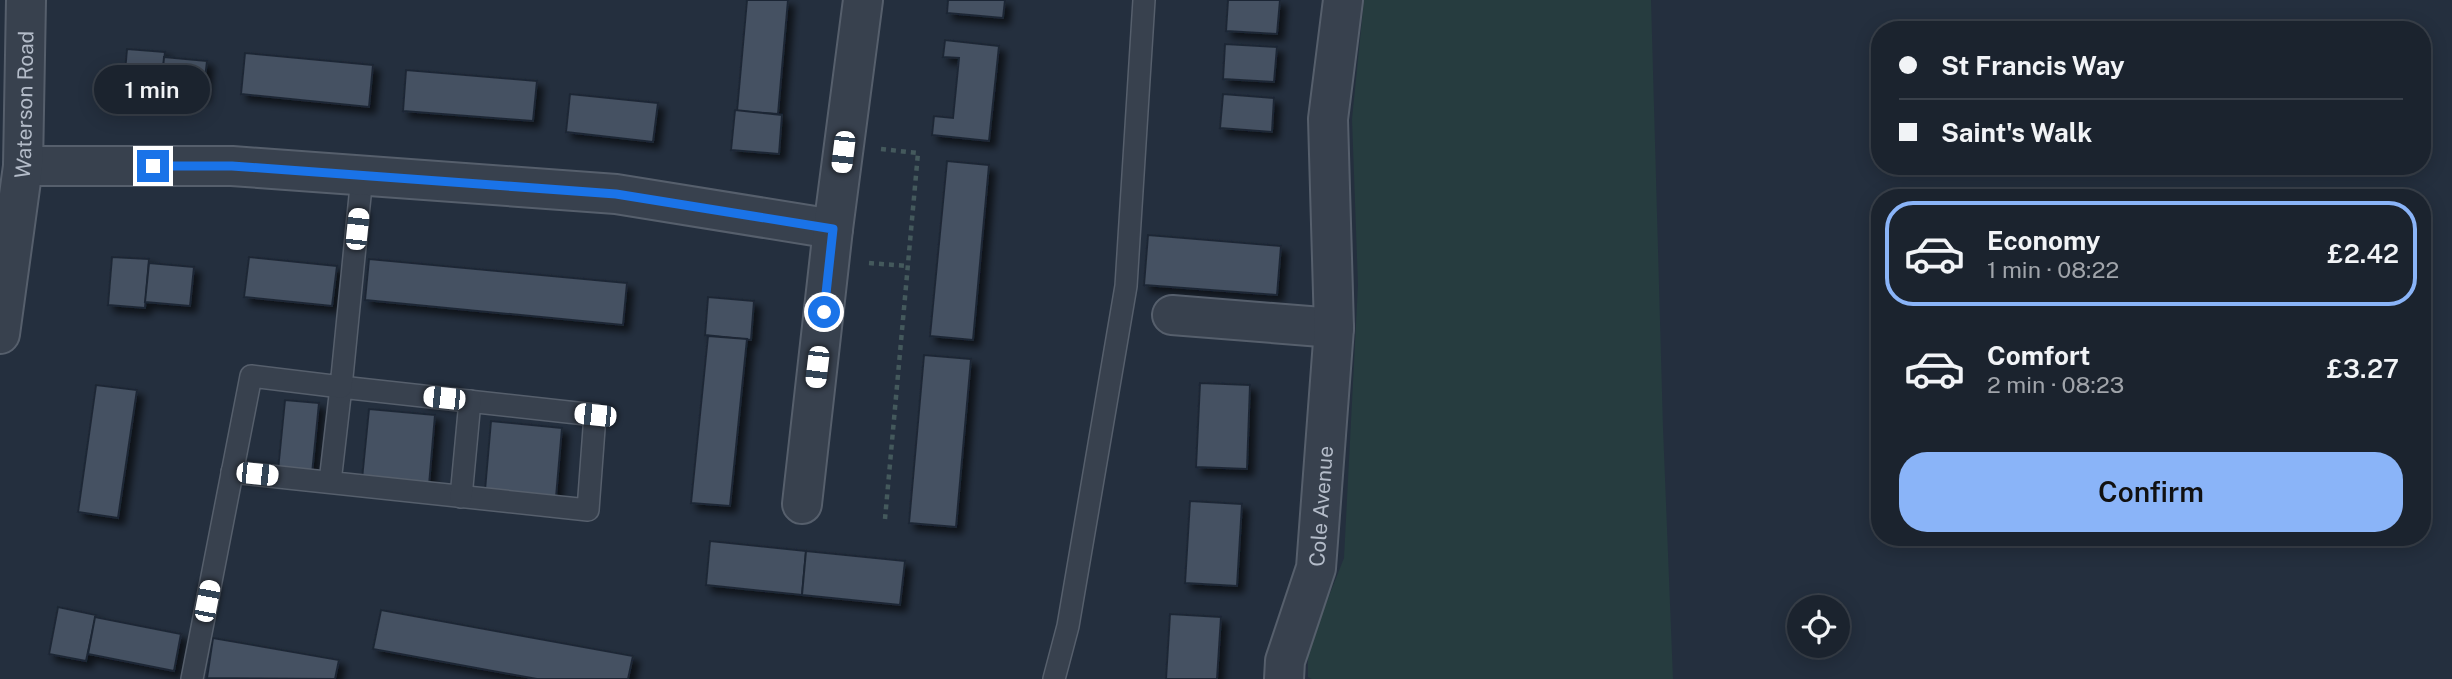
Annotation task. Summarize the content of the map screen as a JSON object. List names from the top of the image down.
{
  "streets": {
    "street": ["Waterson Road", "Cole Avenue"]
  },
  "page": {
    "banner": ["St Francis Way", "Saint's Walk"],
    "bubble": "1 min",
    "list": [
      {
        "name": "Economy",
        "note": "1 min · 08:22",
        "value": "£2.42"
      },
      {
        "name": "Comfort",
        "note": "2 min · 08:23",
        "value": "£3.27"
      }
    ],
    "buttons": "Confirm"
  }
}
